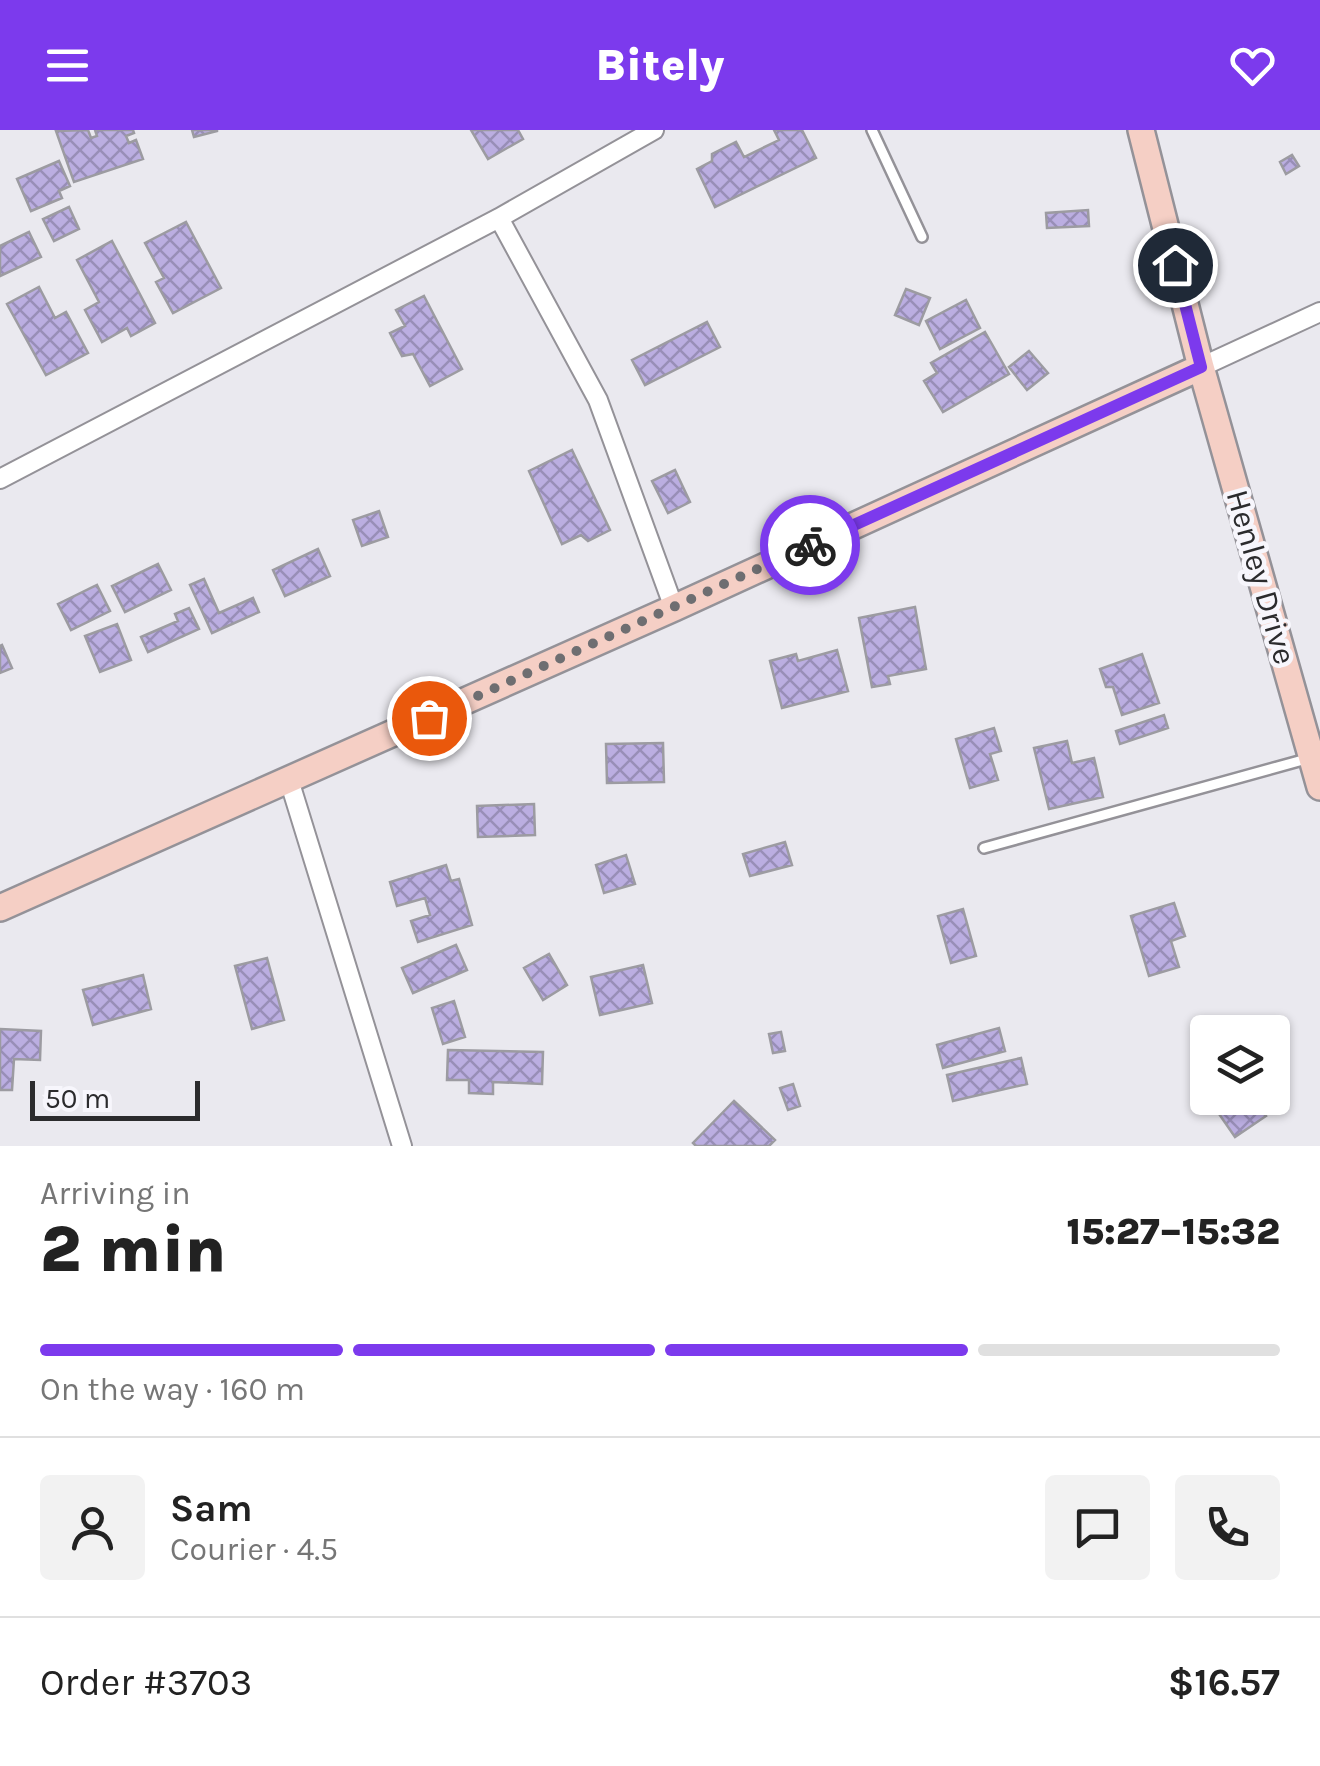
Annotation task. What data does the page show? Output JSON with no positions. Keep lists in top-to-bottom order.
{
  "streets": {
    "street": ["Henley Drive"]
  },
  "scale_bar": "50 m",
  "page": {
    "header": "Bitely",
    "scale": "50 m",
    "heading": ["2 min", "Arriving in", "15:27–15:32"],
    "panel": [
      "Sam",
      "Courier · 4.5",
      "Order #3703",
      "$16.57"
    ],
    "bar": "On the way · 160 m"
  }
}
